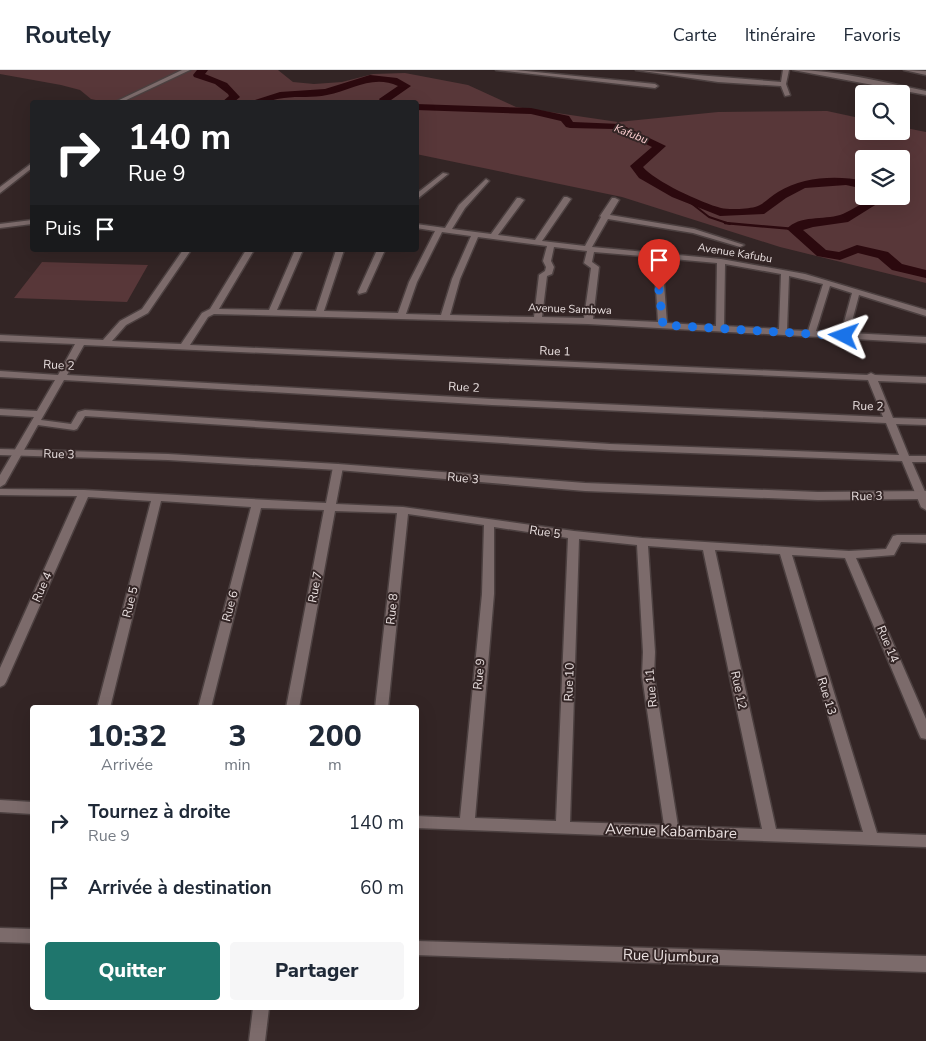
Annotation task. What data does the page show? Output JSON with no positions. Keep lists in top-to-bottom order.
{
  "streets": {
    "street": [
      "Avenue Kafubu",
      "Avenue Sambwa",
      "Rue 1",
      "Rue 2",
      "Rue 3",
      "Rue 5",
      "Rue 4",
      "Rue 7",
      "Rue 6",
      "Rue 8",
      "Rue 14",
      "Rue 9",
      "Rue 10",
      "Rue 11",
      "Rue 12",
      "Rue 13",
      "Avenue Kabambare",
      "Rue Ujumbura"
    ]
  },
  "crossings": [
    ["Rue 3", "Rue 7"],
    ["Rue 5", "Rue 4"],
    ["Rue 5", "Rue 7"],
    ["Rue 5", "Rue 6"],
    ["Rue 5", "Rue 8"],
    ["Rue 5", "Rue 14"],
    ["Rue 5", "Rue 9"],
    ["Rue 5", "Rue 10"],
    ["Rue 5", "Rue 11"],
    ["Rue 5", "Rue 12"],
    ["Rue 5", "Rue 13"],
    ["Rue 9", "Avenue Kabambare"],
    ["Rue 10", "Avenue Kabambare"],
    ["Rue 11", "Avenue Kabambare"],
    ["Rue 12", "Avenue Kabambare"],
    ["Rue 13", "Avenue Kabambare"]
  ],
  "water": ["Kafubu"],
  "page": {
    "header": "Routely",
    "nav": ["Carte", "Itinéraire", "Favoris"],
    "turn": ["140 m", "Rue 9"],
    "then": "Puis",
    "eta": [
      "10:32",
      "Arrivée",
      "3",
      "min",
      "200",
      "m"
    ],
    "list": [
      {
        "name": "Tournez à droite",
        "note": "Rue 9",
        "value": "140 m"
      },
      {
        "name": "Arrivée à destination",
        "value": "60 m"
      }
    ],
    "buttons": ["Quitter", "Partager"]
  }
}
